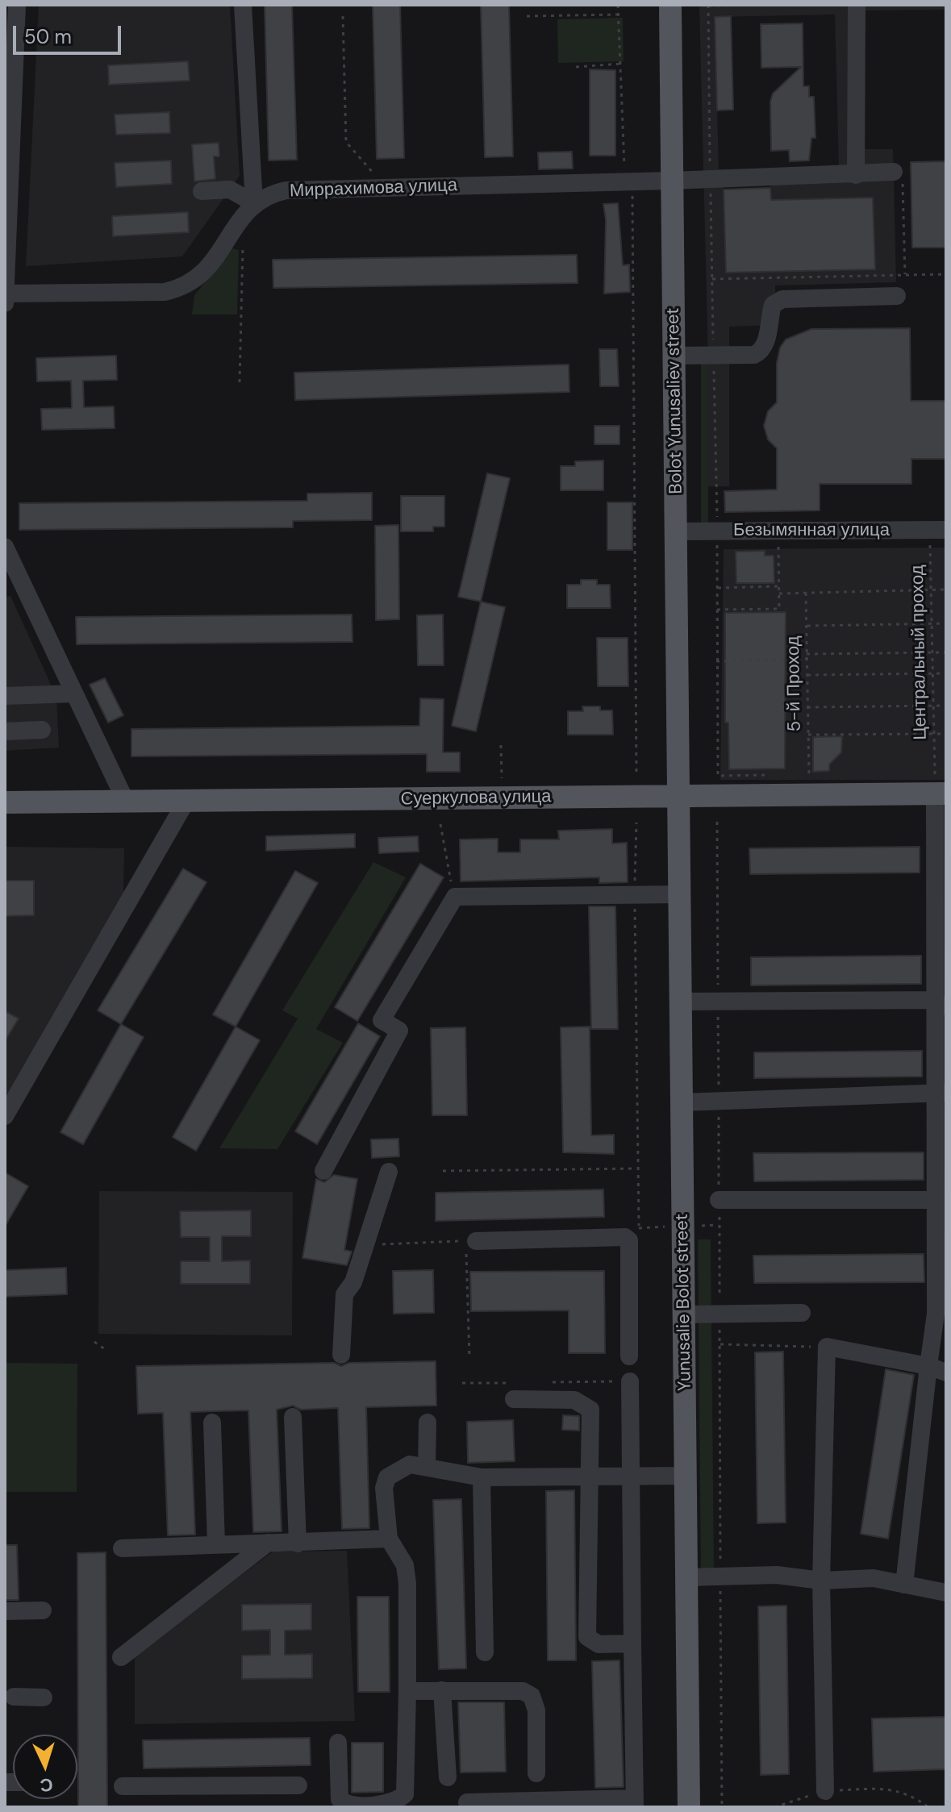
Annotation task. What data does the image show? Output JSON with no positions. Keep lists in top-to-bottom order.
{
  "streets": {
    "main road": ["Bolot Yunusaliev street", "Суеркулова улица", "Yunusalie Bolot street"],
    "street": ["Миррахимова улица", "Безымянная улица"],
    "path": ["Центральный проход", "5-й Проход"]
  },
  "crossings": [
    ["Миррахимова улица", "Bolot Yunusaliev street"],
    ["Bolot Yunusaliev street", "Безымянная улица"],
    ["Bolot Yunusaliev street", "Суеркулова улица"],
    ["Bolot Yunusaliev street", "Yunusalie Bolot street"],
    ["Безымянная улица", "Центральный проход"],
    ["Центральный проход", "Суеркулова улица"],
    ["Суеркулова улица", "Yunusalie Bolot street"]
  ],
  "scale_bar": "50 m",
  "north": "bottom"
}
